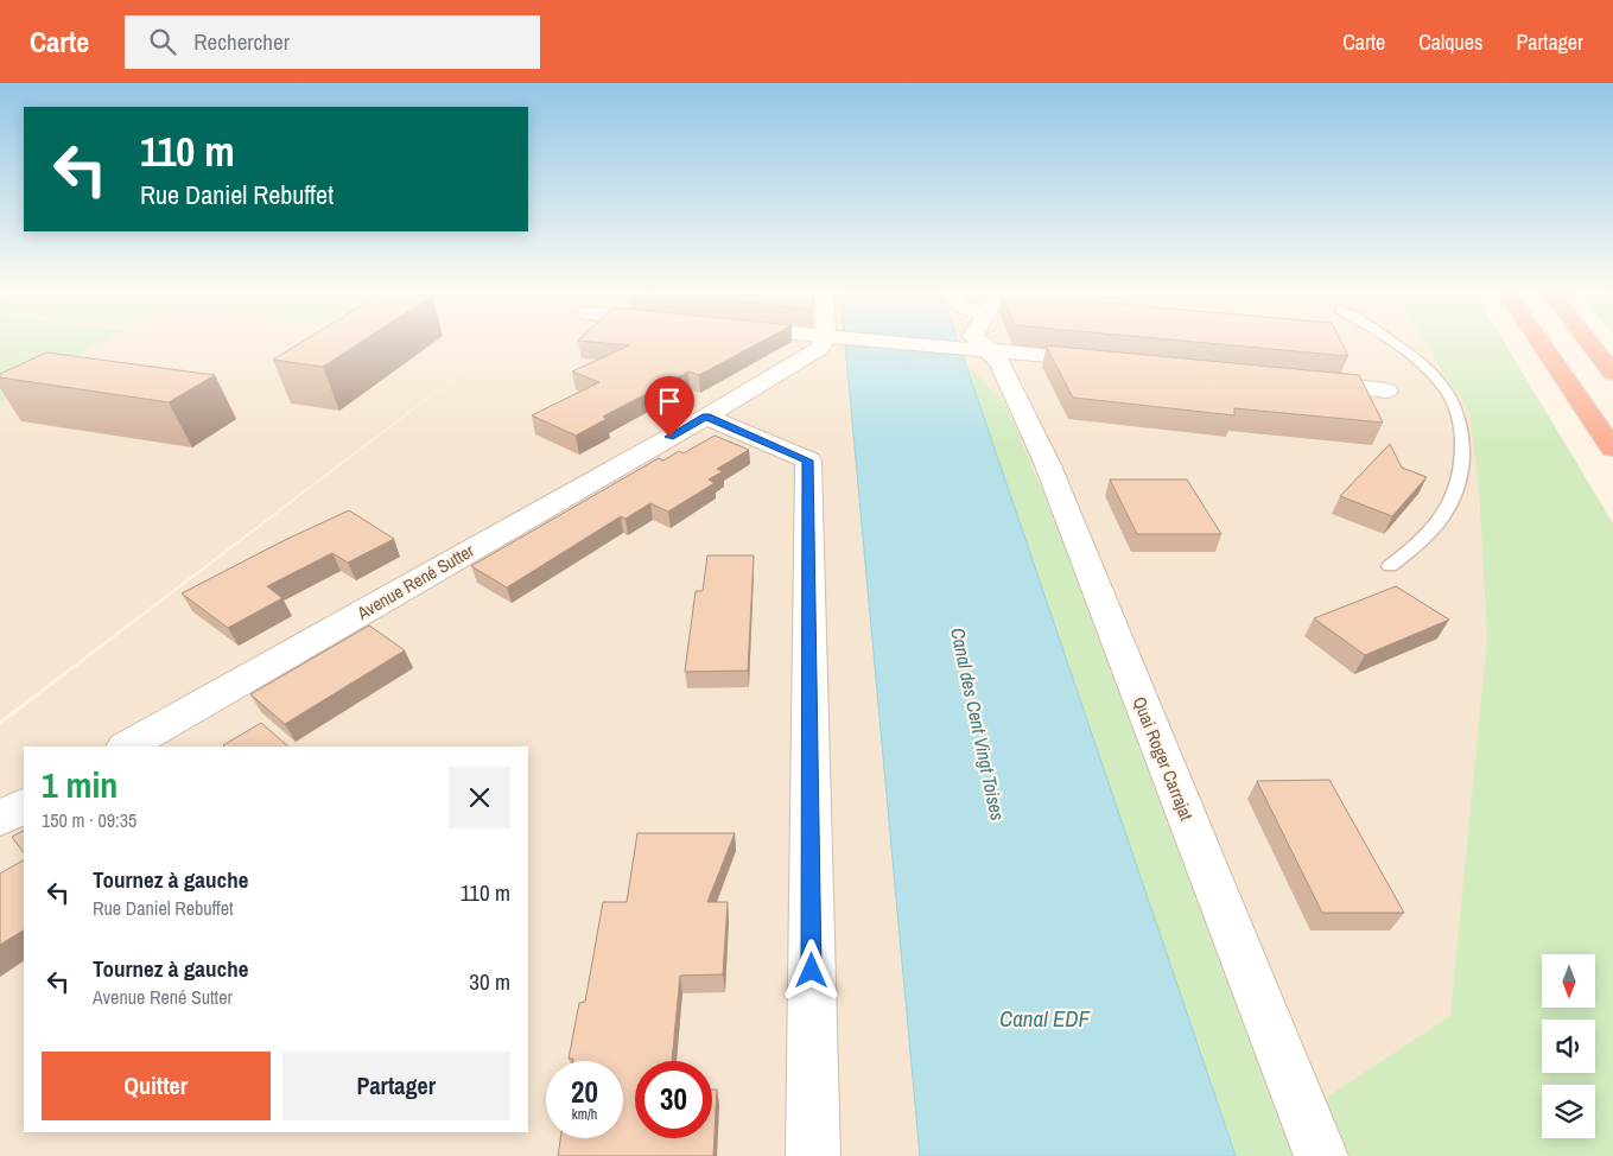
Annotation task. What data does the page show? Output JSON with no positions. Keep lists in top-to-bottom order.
{
  "streets": {
    "street": ["Avenue René Sutter", "Quai Roger Carrajat"]
  },
  "water": ["Canal des Cent Vingt Toises", "Canal EDF"],
  "north": "bottom",
  "page": {
    "header": "Carte",
    "search": "Rechercher",
    "nav": ["Carte", "Calques", "Partager"],
    "turn": ["110 m", "Rue Daniel Rebuffet"],
    "heading": ["1 min", "150 m · 09:35"],
    "list": [
      {
        "name": "Tournez à gauche",
        "note": "Rue Daniel Rebuffet",
        "value": "110 m"
      },
      {
        "name": "Tournez à gauche",
        "note": "Avenue René Sutter",
        "value": "30 m"
      }
    ],
    "buttons": ["Quitter", "Partager"],
    "speed": "20 km/h",
    "limit": "30"
  }
}
